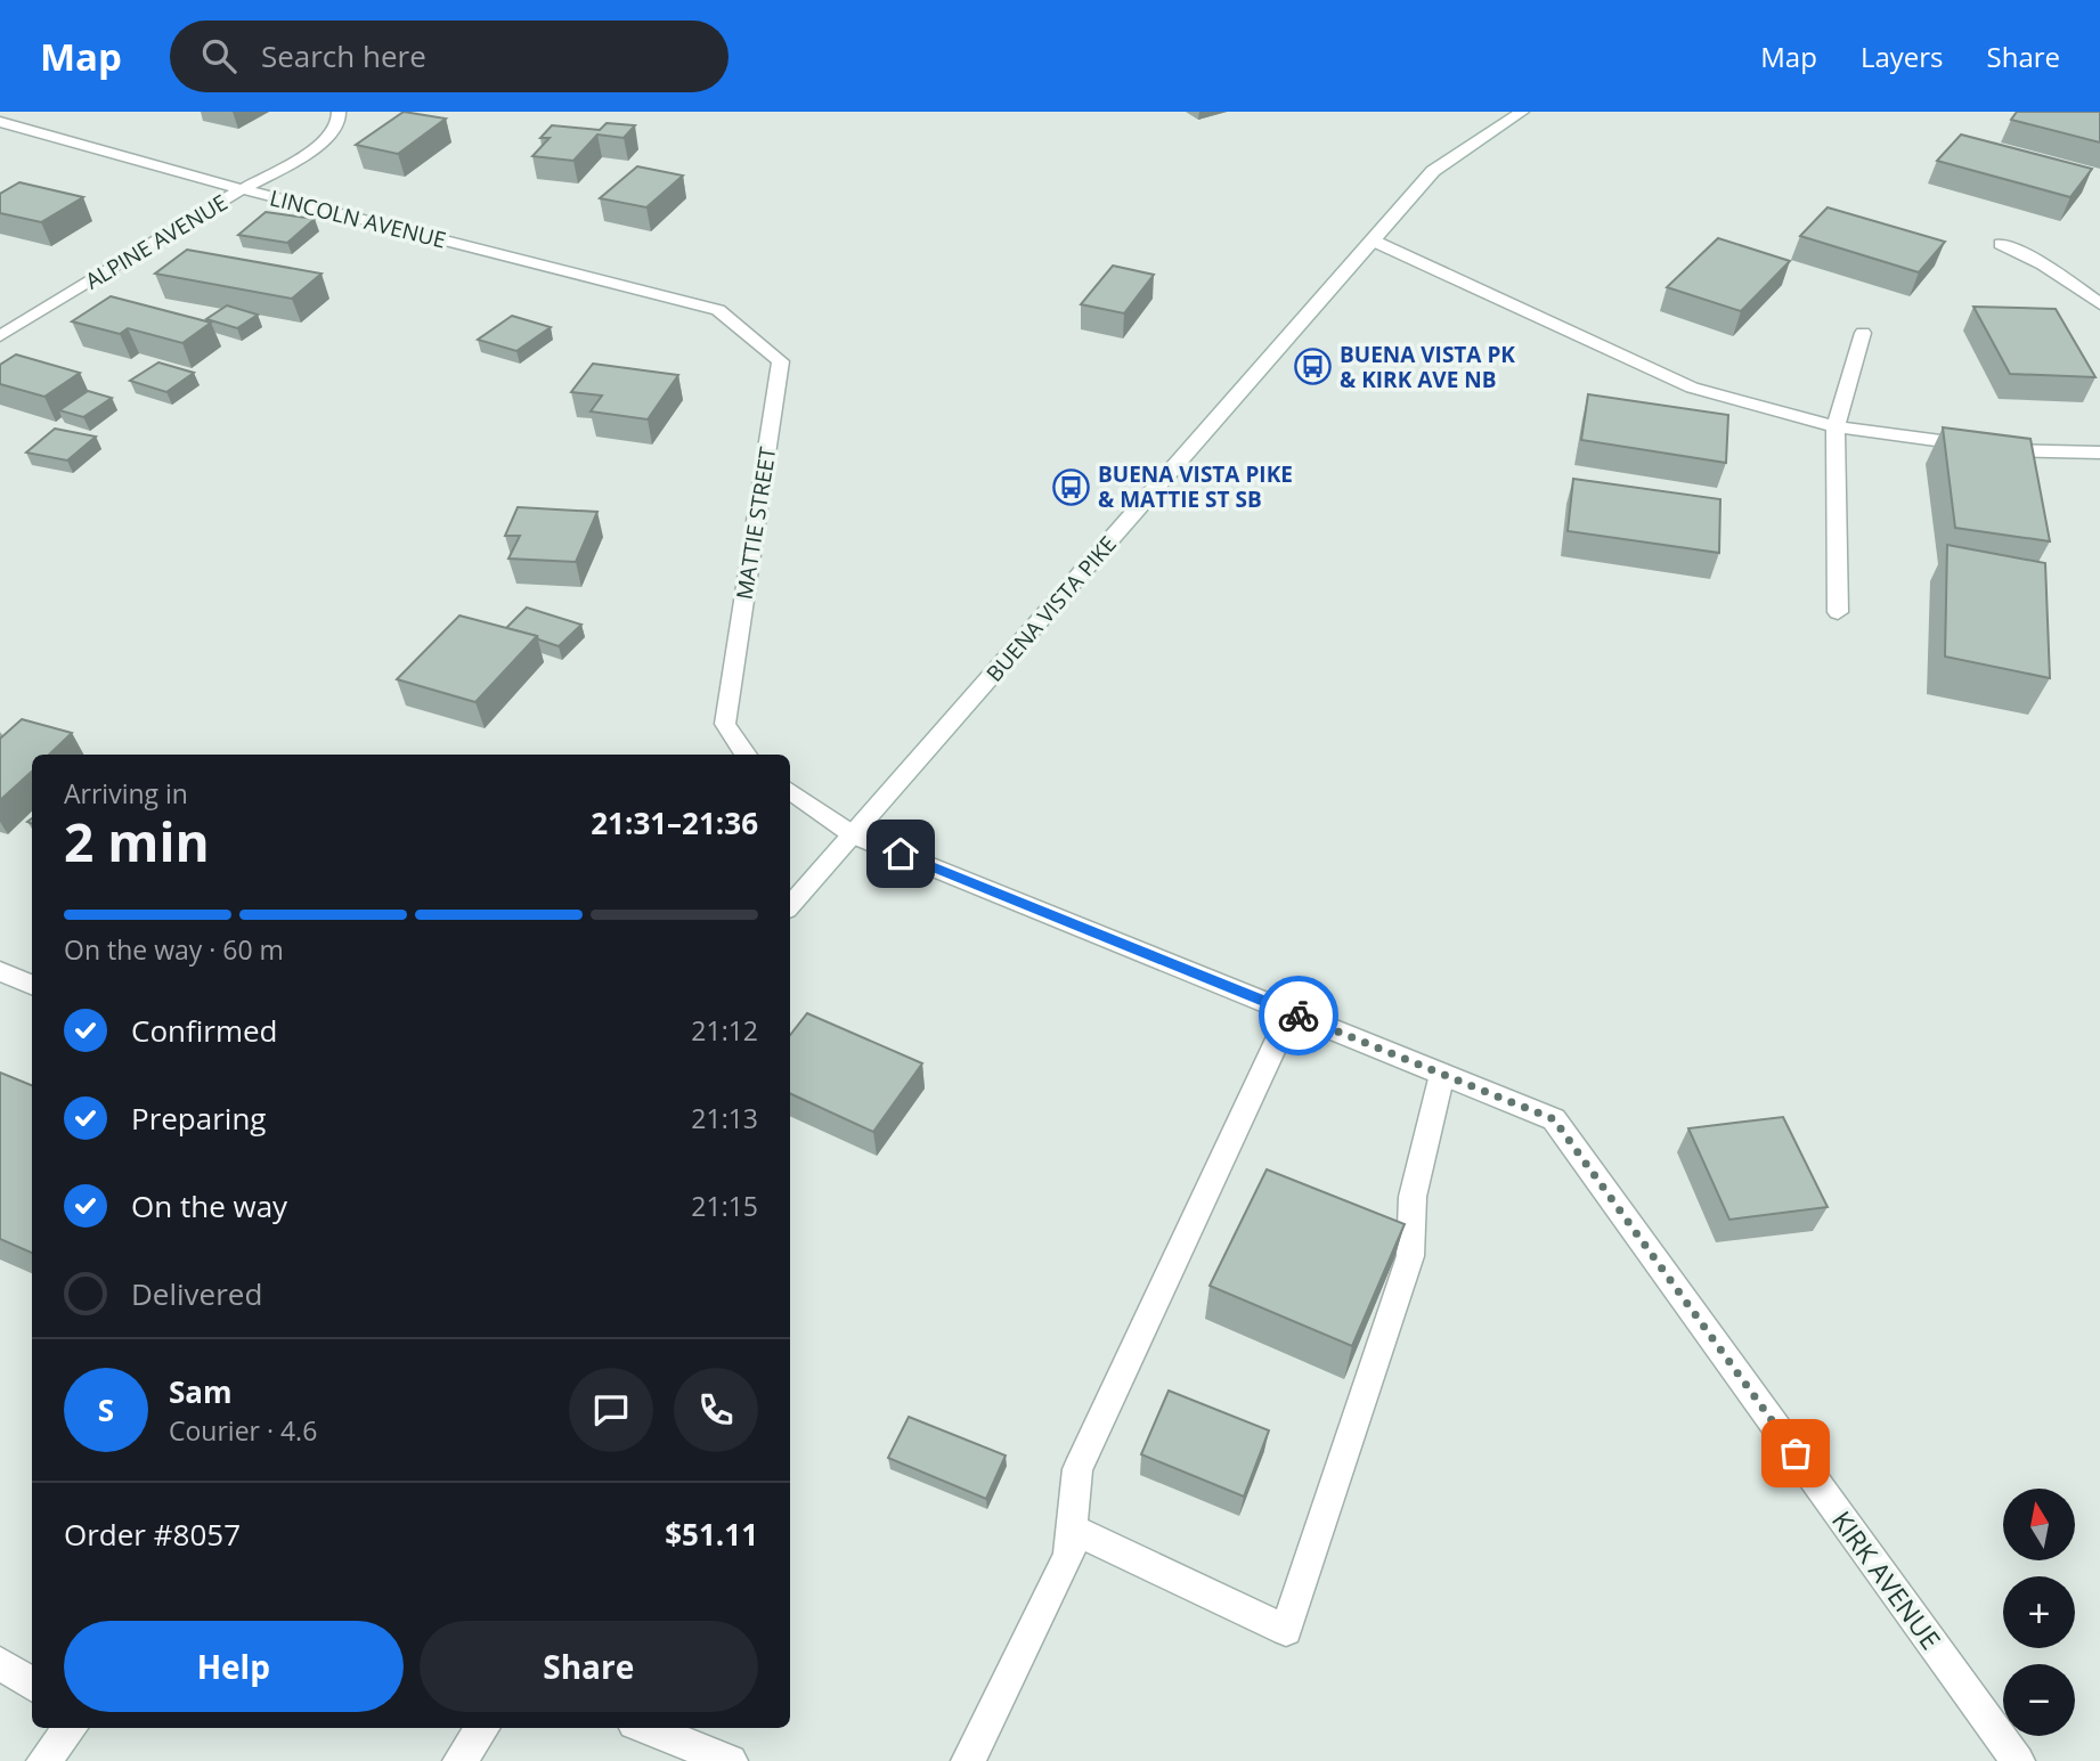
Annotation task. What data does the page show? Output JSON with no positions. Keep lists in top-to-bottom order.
{
  "streets": {
    "street": [
      "LINCOLN AVENUE",
      "ALPINE AVENUE",
      "MATTIE STREET",
      "BUENA VISTA PIKE",
      "KIRK AVENUE"
    ]
  },
  "crossings": [
    ["LINCOLN AVENUE", "ALPINE AVENUE"],
    ["LINCOLN AVENUE", "MATTIE STREET"],
    ["BUENA VISTA PIKE", "KIRK AVENUE"]
  ],
  "places": {
    "bus stop": ["BUENA VISTA PK & KIRK AVE NB", "BUENA VISTA PIKE & MATTIE ST SB"]
  },
  "north": "top",
  "page": {
    "header": "Map",
    "search": "Search here",
    "nav": ["Map", "Layers", "Share"],
    "heading": ["2 min", "Arriving in", "21:31–21:36"],
    "panel": [
      "Sam",
      "Courier · 4.6",
      "Order #8057",
      "$51.11"
    ],
    "bar": "On the way · 60 m",
    "list": [
      ["Confirmed", "21:12"],
      ["Preparing", "21:13"],
      ["On the way", "21:15"],
      "Delivered"
    ],
    "round": "S",
    "map_buttons": ["+", "−"],
    "buttons": ["Help", "Share"]
  }
}
